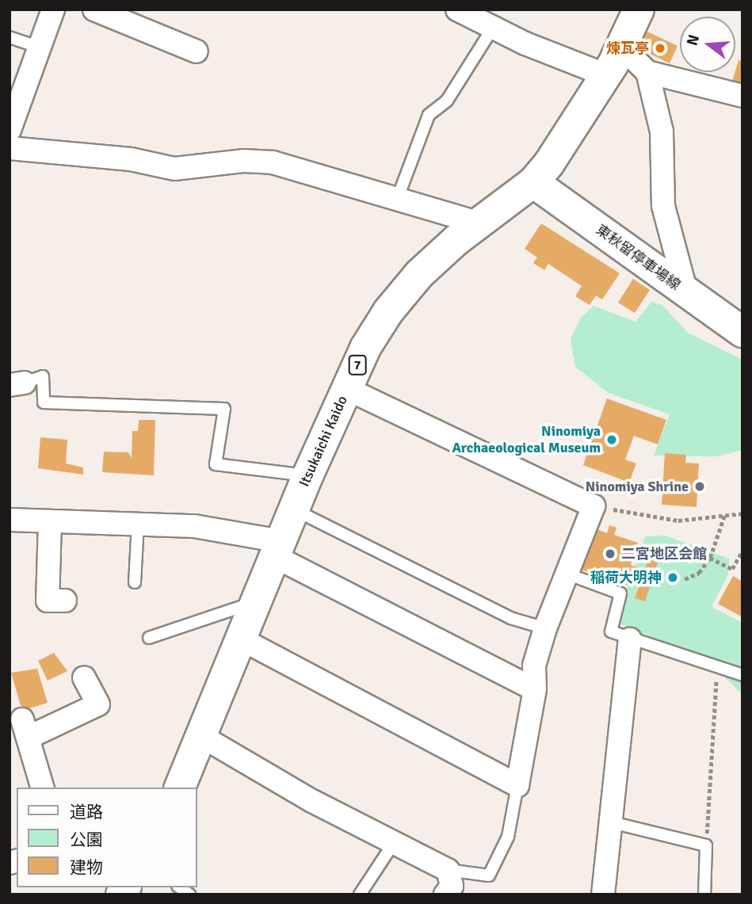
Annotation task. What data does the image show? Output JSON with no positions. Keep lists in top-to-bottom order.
{
  "streets": {
    "main road": ["東秋留停車場線", "7", "Itsukaichi Kaido"]
  },
  "crossings": [
    ["東秋留停車場線", "Itsukaichi Kaido"]
  ],
  "places": [
    "煉瓦亭",
    "Ninomiya Archaeological Museum",
    "Ninomiya Shrine",
    "二宮地区会館",
    "稲荷大明神"
  ],
  "legend": ["道路", "公園", "建物"],
  "north": "left"
}
